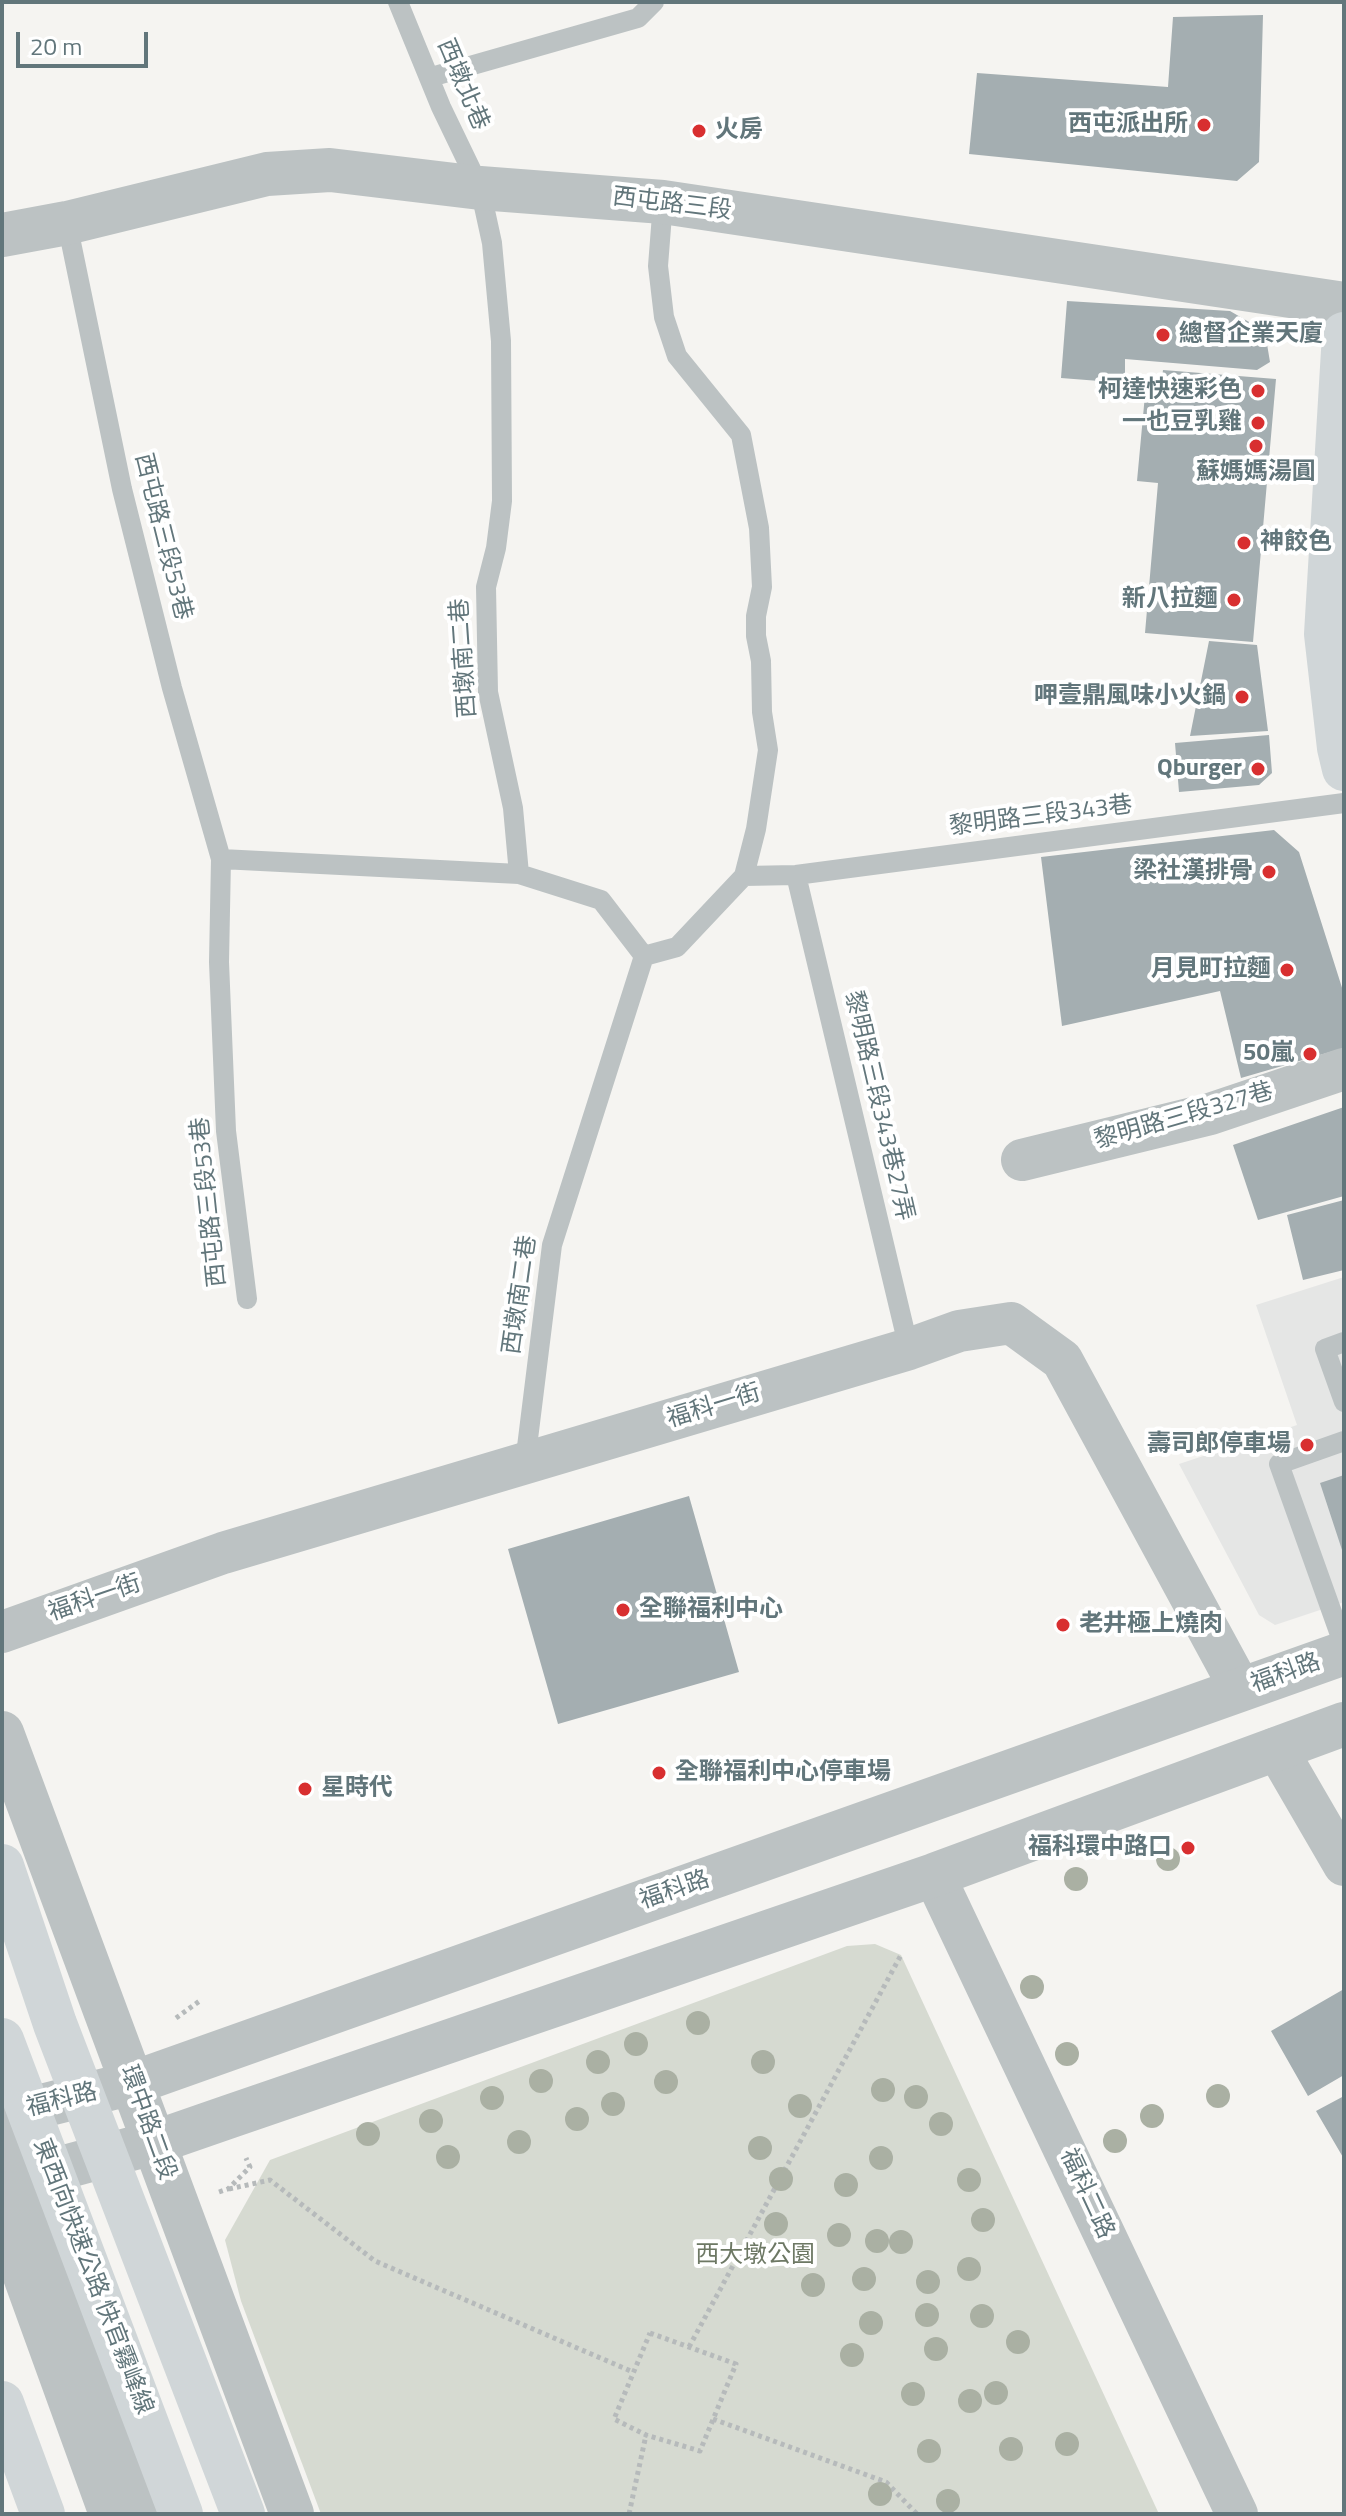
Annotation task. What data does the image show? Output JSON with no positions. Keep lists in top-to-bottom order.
{
  "streets": {
    "main road": ["東西向快速公路 快官霧峰線"],
    "street": [
      "西屯路三段",
      "黎明路三段327巷",
      "福科一街",
      "福科路",
      "環中路二段",
      "福科二路"
    ],
    "lane": [
      "西墩北巷",
      "西屯路三段53巷",
      "西墩南二巷",
      "黎明路三段343巷",
      "黎明路三段343巷27弄"
    ]
  },
  "crossings": [
    ["西墩北巷", "西屯路三段"],
    ["西墩北巷", "西墩南二巷"],
    ["西屯路三段", "西屯路三段53巷"],
    ["西屯路三段", "西墩南二巷"],
    ["西墩南二巷", "福科一街"],
    ["黎明路三段343巷", "黎明路三段343巷27弄"],
    ["黎明路三段343巷27弄", "福科一街"],
    ["福科一街", "福科路"],
    ["福科路", "環中路二段"]
  ],
  "parks": ["西大墩公園"],
  "places": [
    "西屯派出所",
    "火房",
    "總督企業天廈",
    "柯達快速彩色",
    "一也豆乳雞",
    "蘇媽媽湯圓",
    "神餃色",
    "新八拉麵",
    "呷壹鼎風味小火鍋",
    "Qburger",
    "梁社漢排骨",
    "月見町拉麵",
    "50嵐",
    "壽司郎停車場",
    "全聯福利中心",
    "老井極上燒肉",
    "全聯福利中心停車場",
    "星時代",
    "福科環中路口"
  ],
  "scale_bar": "20 m"
}
